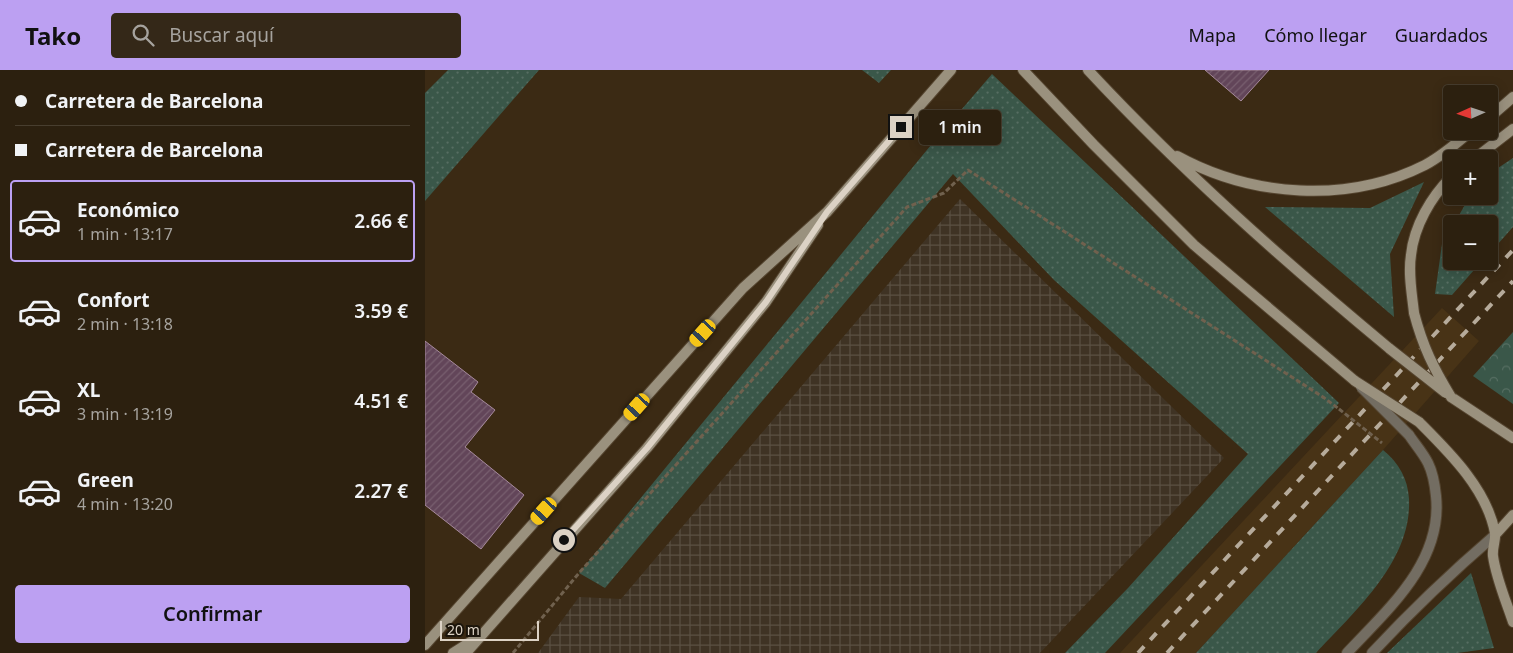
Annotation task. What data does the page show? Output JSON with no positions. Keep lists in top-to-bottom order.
{
  "scale_bar": "20 m",
  "north": "left",
  "page": {
    "header": "Tako",
    "search": "Buscar aquí",
    "nav": ["Mapa", "Cómo llegar", "Guardados"],
    "banner": ["Carretera de Barcelona", "Carretera de Barcelona"],
    "map_buttons": ["+", "−"],
    "bubble": "1 min",
    "list": [
      {
        "name": "Económico",
        "note": "1 min · 13:17",
        "value": "2.66 €"
      },
      {
        "name": "Confort",
        "note": "2 min · 13:18",
        "value": "3.59 €"
      },
      {
        "name": "XL",
        "note": "3 min · 13:19",
        "value": "4.51 €"
      },
      {
        "name": "Green",
        "note": "4 min · 13:20",
        "value": "2.27 €"
      }
    ],
    "buttons": "Confirmar",
    "scale": "20 m"
  }
}
